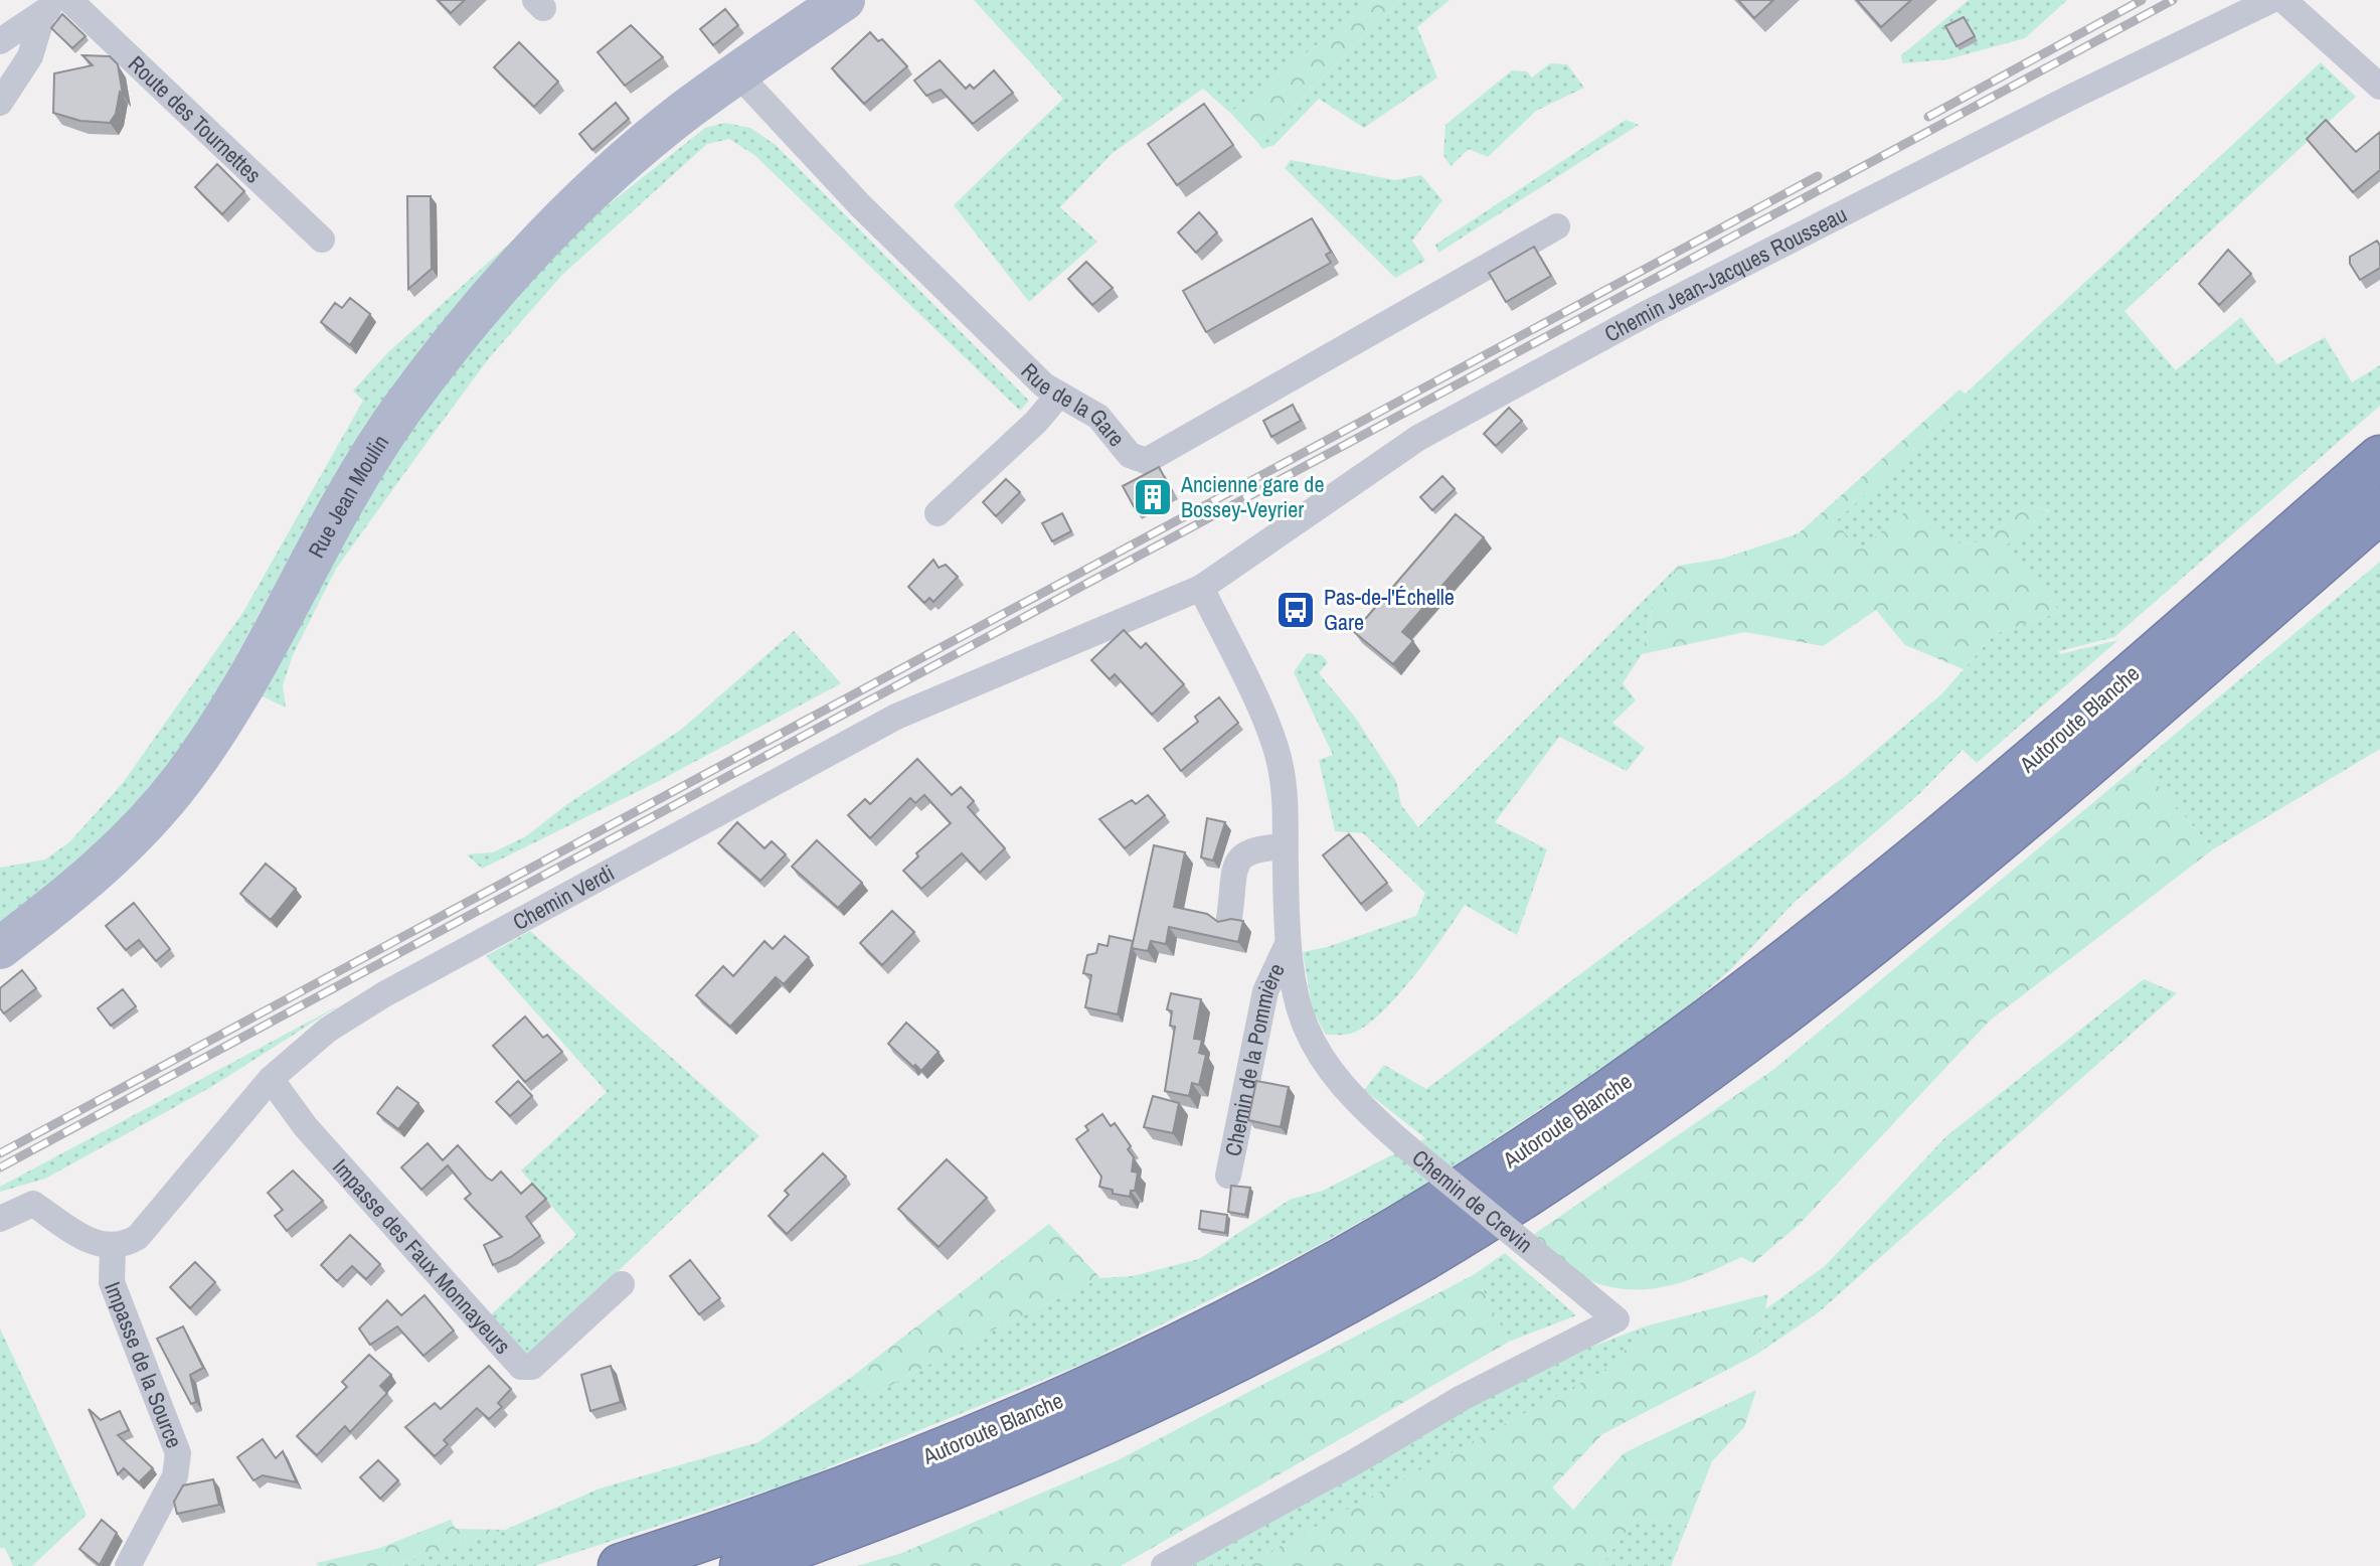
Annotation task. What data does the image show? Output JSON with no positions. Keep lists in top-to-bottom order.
{
  "streets": {
    "highway": ["Autoroute Blanche"],
    "main road": ["Rue Jean Moulin"],
    "street": [
      "Route des Tournettes",
      "Chemin Jean-Jacques Rousseau",
      "Rue de la Gare",
      "Chemin Verdi",
      "Chemin de la Pommière",
      "Chemin de Crevin",
      "Impasse des Faux Monnayeurs",
      "Impasse de la Source"
    ]
  },
  "crossings": [
    ["Chemin Jean-Jacques Rousseau", "Chemin Verdi"],
    ["Chemin Jean-Jacques Rousseau", "Chemin de Crevin"],
    ["Rue de la Gare", "Rue Jean Moulin"],
    ["Chemin Verdi", "Chemin de Crevin"],
    ["Chemin Verdi", "Impasse des Faux Monnayeurs"],
    ["Chemin Verdi", "Impasse de la Source"],
    ["Chemin de la Pommière", "Chemin de Crevin"]
  ],
  "places": {
    "building": ["Ancienne gare de Bossey-Veyrier"],
    "bus stop": ["Pas-de-l'Échelle Gare"]
  }
}
